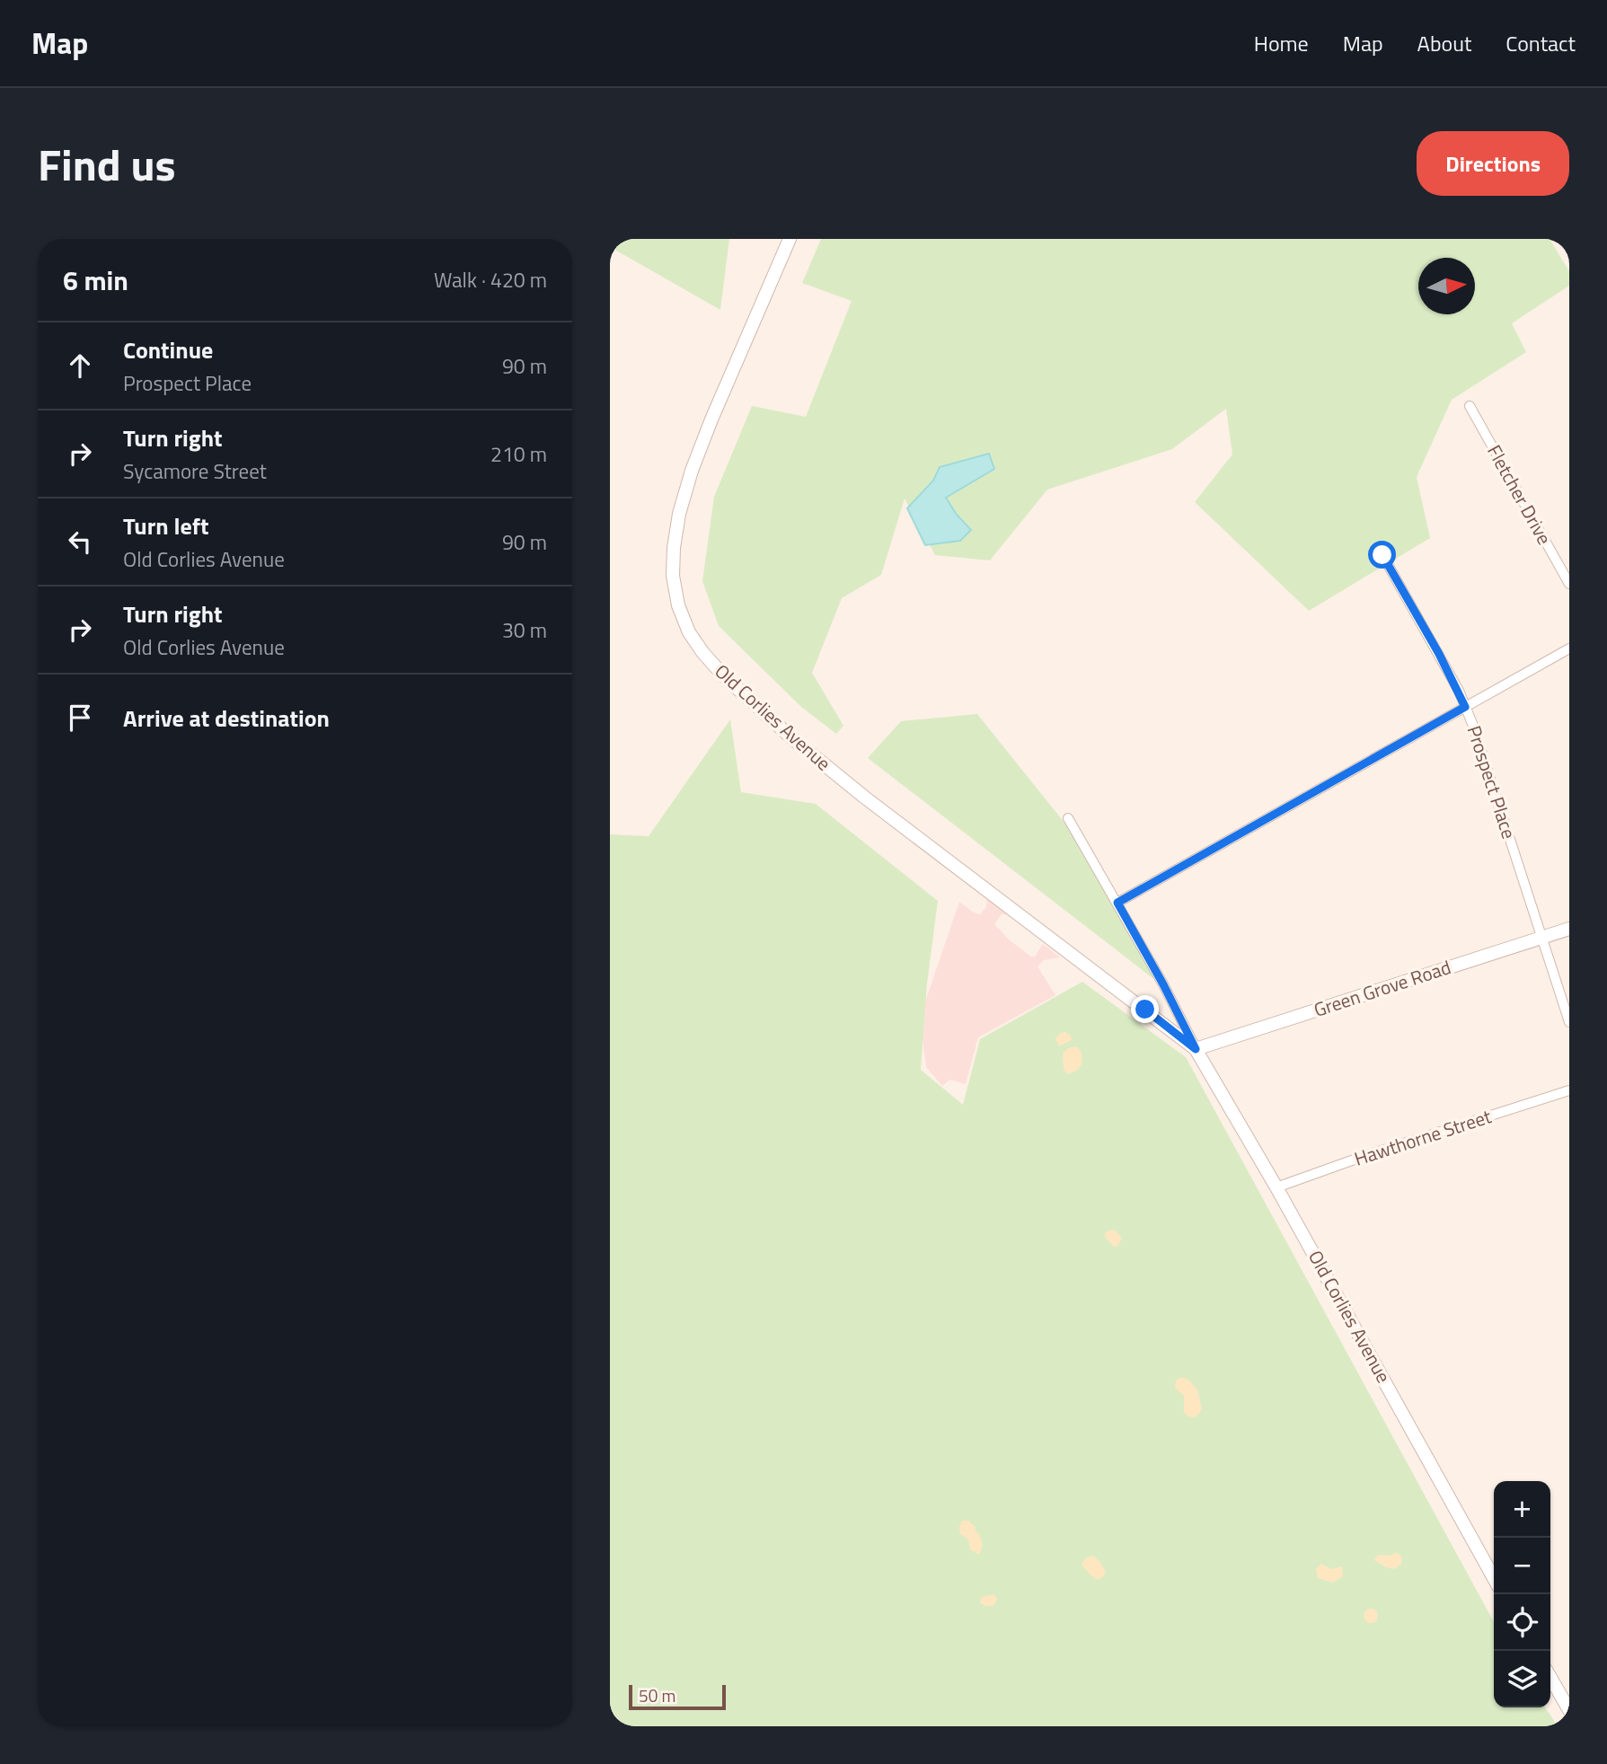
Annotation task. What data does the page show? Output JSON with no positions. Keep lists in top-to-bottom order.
{
  "streets": {
    "street": [
      "Fletcher Drive",
      "Old Corlies Avenue",
      "Prospect Place",
      "Green Grove Road",
      "Hawthorne Street"
    ]
  },
  "crossings": [
    ["Old Corlies Avenue", "Green Grove Road"],
    ["Old Corlies Avenue", "Hawthorne Street"],
    ["Prospect Place", "Green Grove Road"]
  ],
  "scale_bar": "50 m",
  "north": "right",
  "page": {
    "header": "Map",
    "nav": [
      "Home",
      "Map",
      "About",
      "Contact"
    ],
    "title": "Find us",
    "buttons": "Directions",
    "heading": ["6 min", "Walk · 420 m"],
    "list": [
      ["Continue", "Prospect Place", "90 m"],
      ["Turn right", "Sycamore Street", "210 m"],
      ["Turn left", "Old Corlies Avenue", "90 m"],
      ["Turn right", "Old Corlies Avenue", "30 m"],
      "Arrive at destination"
    ],
    "map_buttons": ["+", "−"],
    "scale": "50 m"
  }
}
